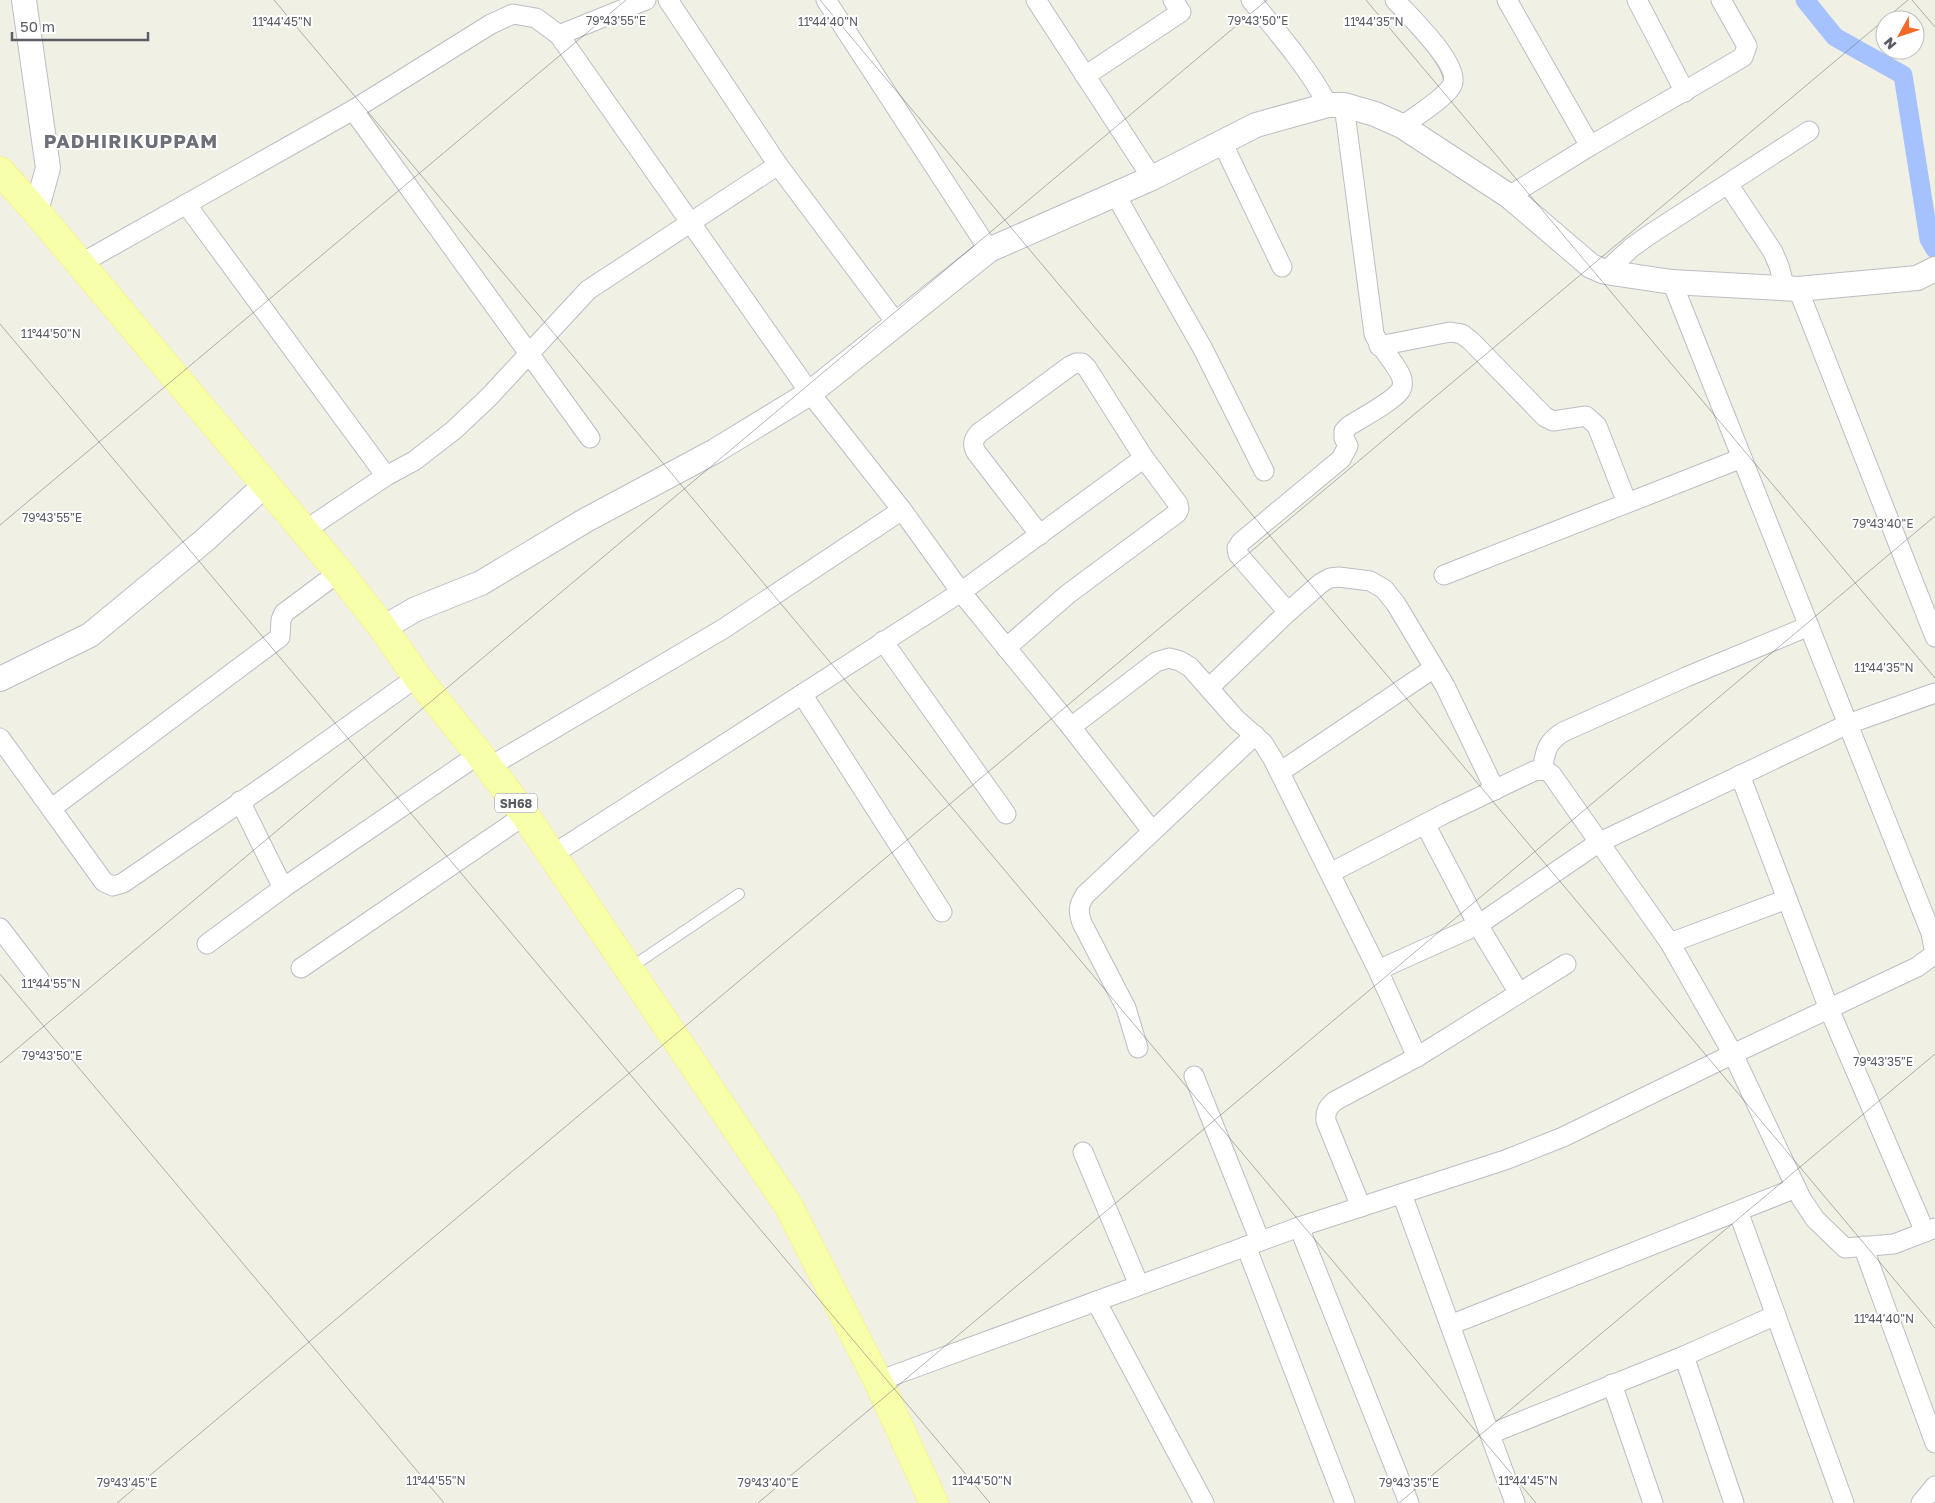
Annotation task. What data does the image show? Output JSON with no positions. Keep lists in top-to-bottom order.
{
  "streets": {
    "main road": ["SH68"]
  },
  "districts": ["PADHIRIKUPPAM"],
  "scale_bar": "50 m",
  "north": "bottom left",
  "coordinates": [
    "79°43'55\"E",
    "79°43'50\"E",
    "11°44'45\"N",
    "11°44'40\"N",
    "11°44'35\"N",
    "11°44'50\"N",
    "79°43'40\"E",
    "11°44'55\"N",
    "79°43'35\"E",
    "79°43'45\"E"
  ]
}
